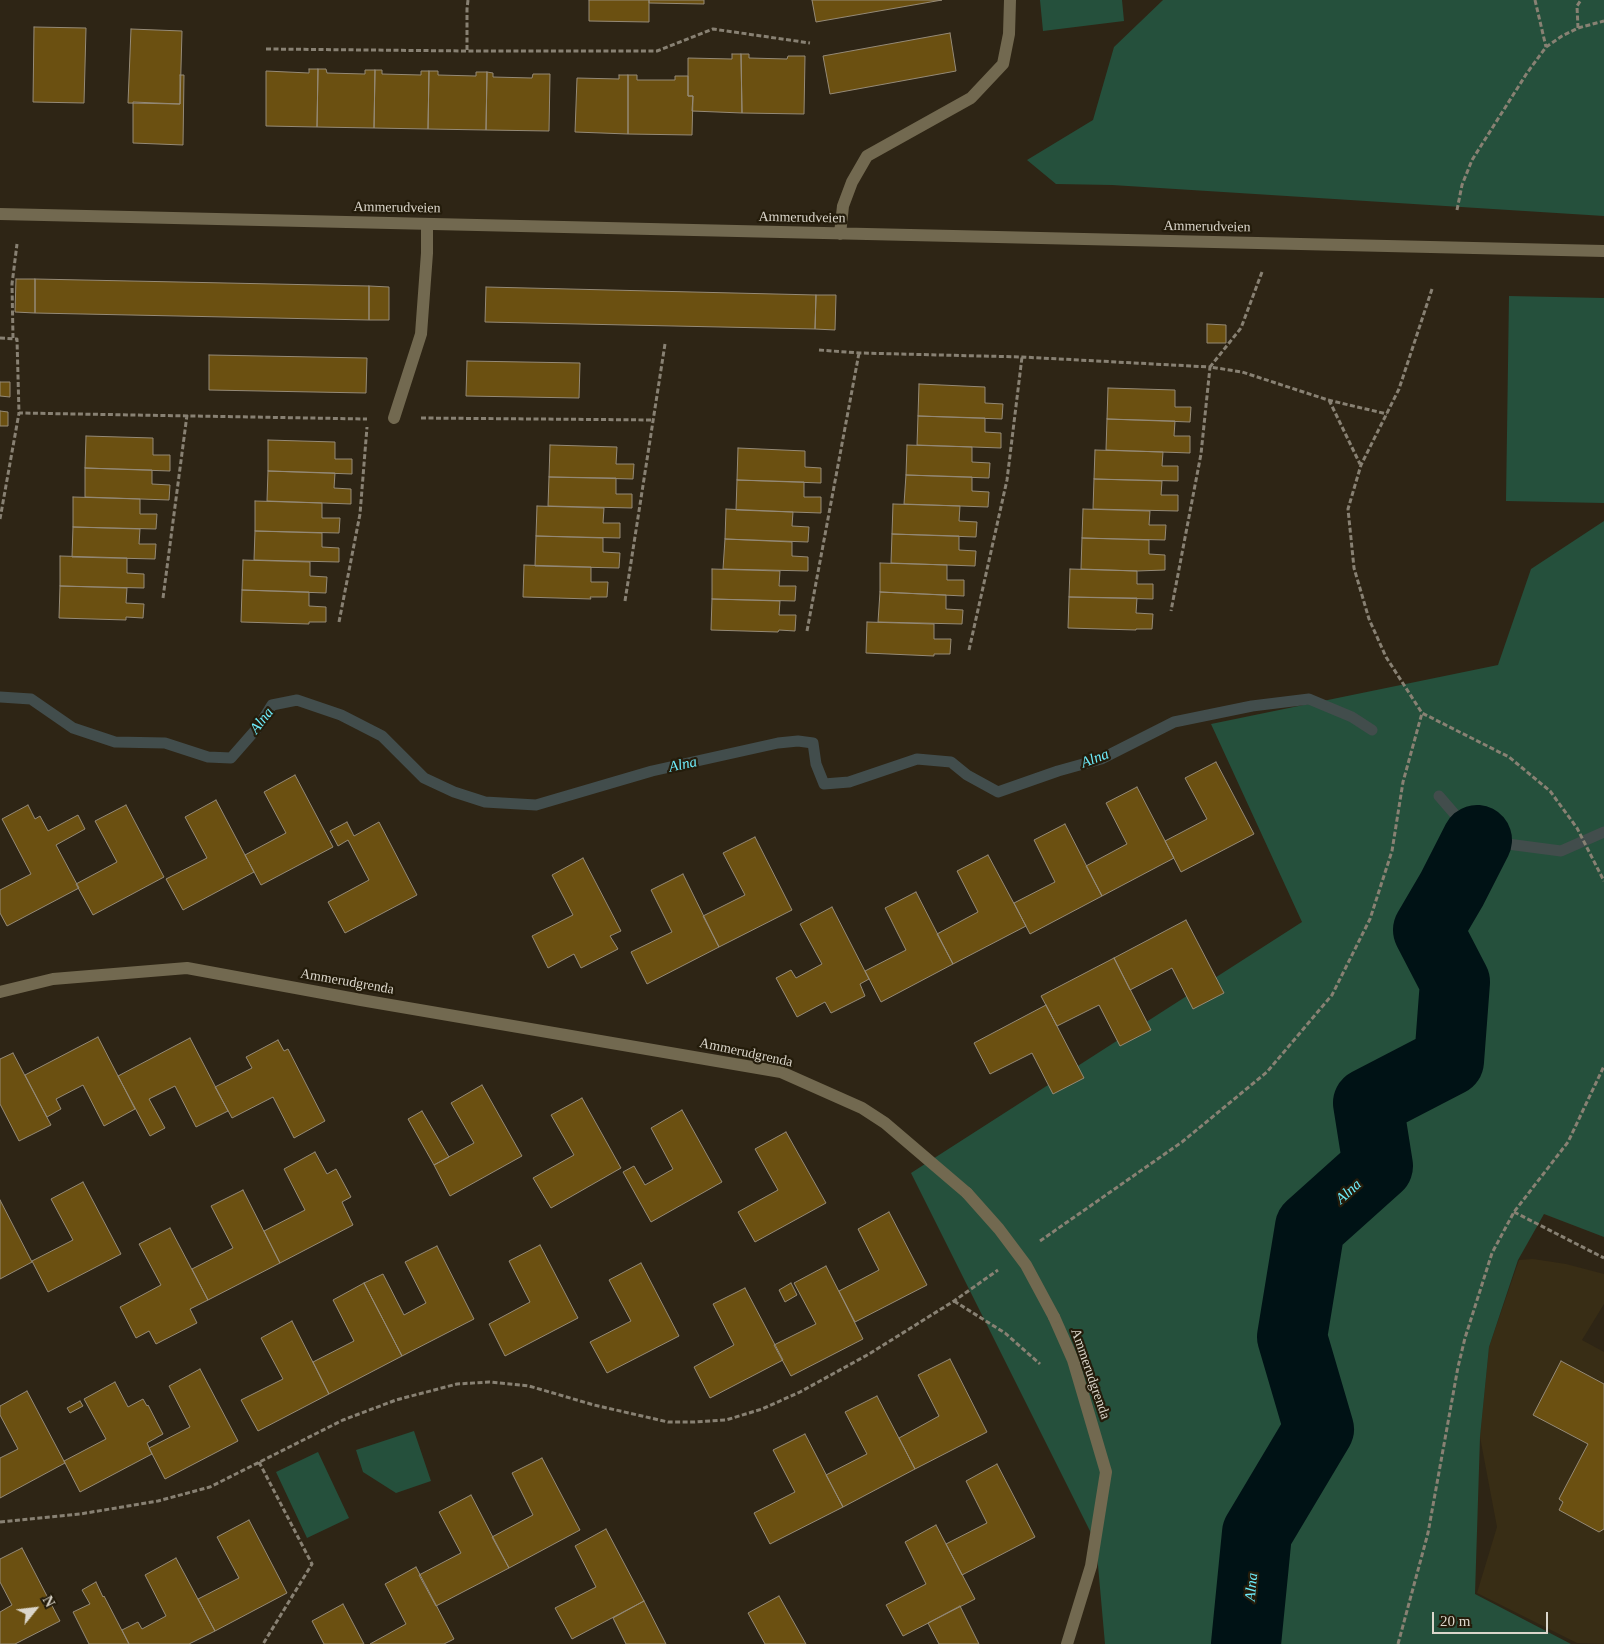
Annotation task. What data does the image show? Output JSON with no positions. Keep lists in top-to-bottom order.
{
  "streets": {
    "street": ["Ammerudveien", "Ammerudgrenda"]
  },
  "water": ["Alna"],
  "scale_bar": "20 m",
  "north": "top right"
}
